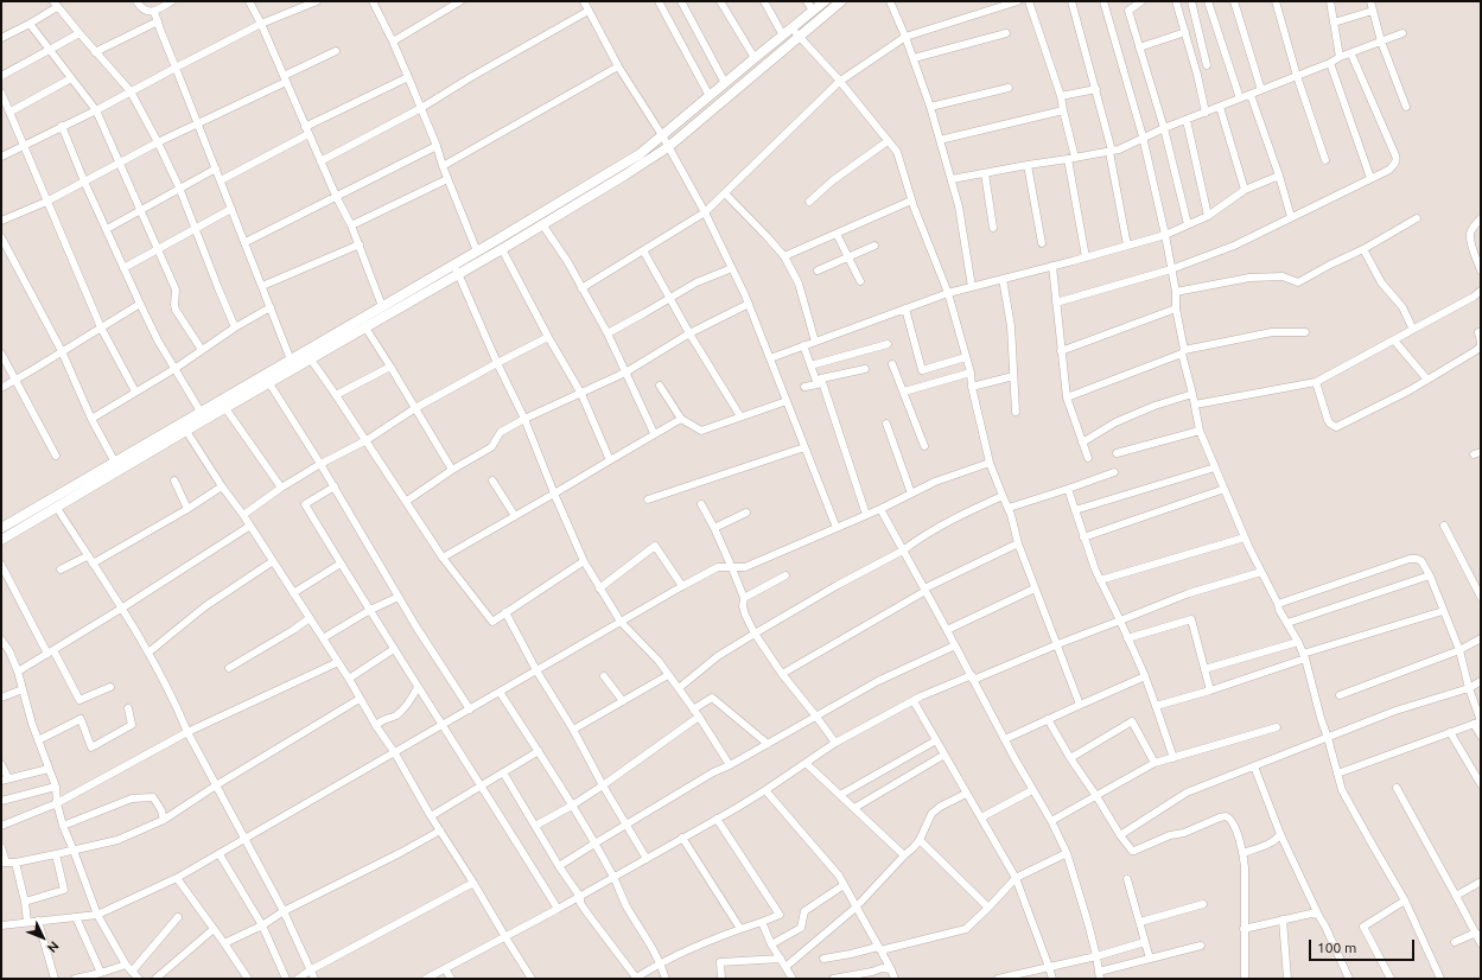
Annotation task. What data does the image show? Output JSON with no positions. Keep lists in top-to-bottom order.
{
  "scale_bar": "100 m",
  "north": "bottom right"
}
